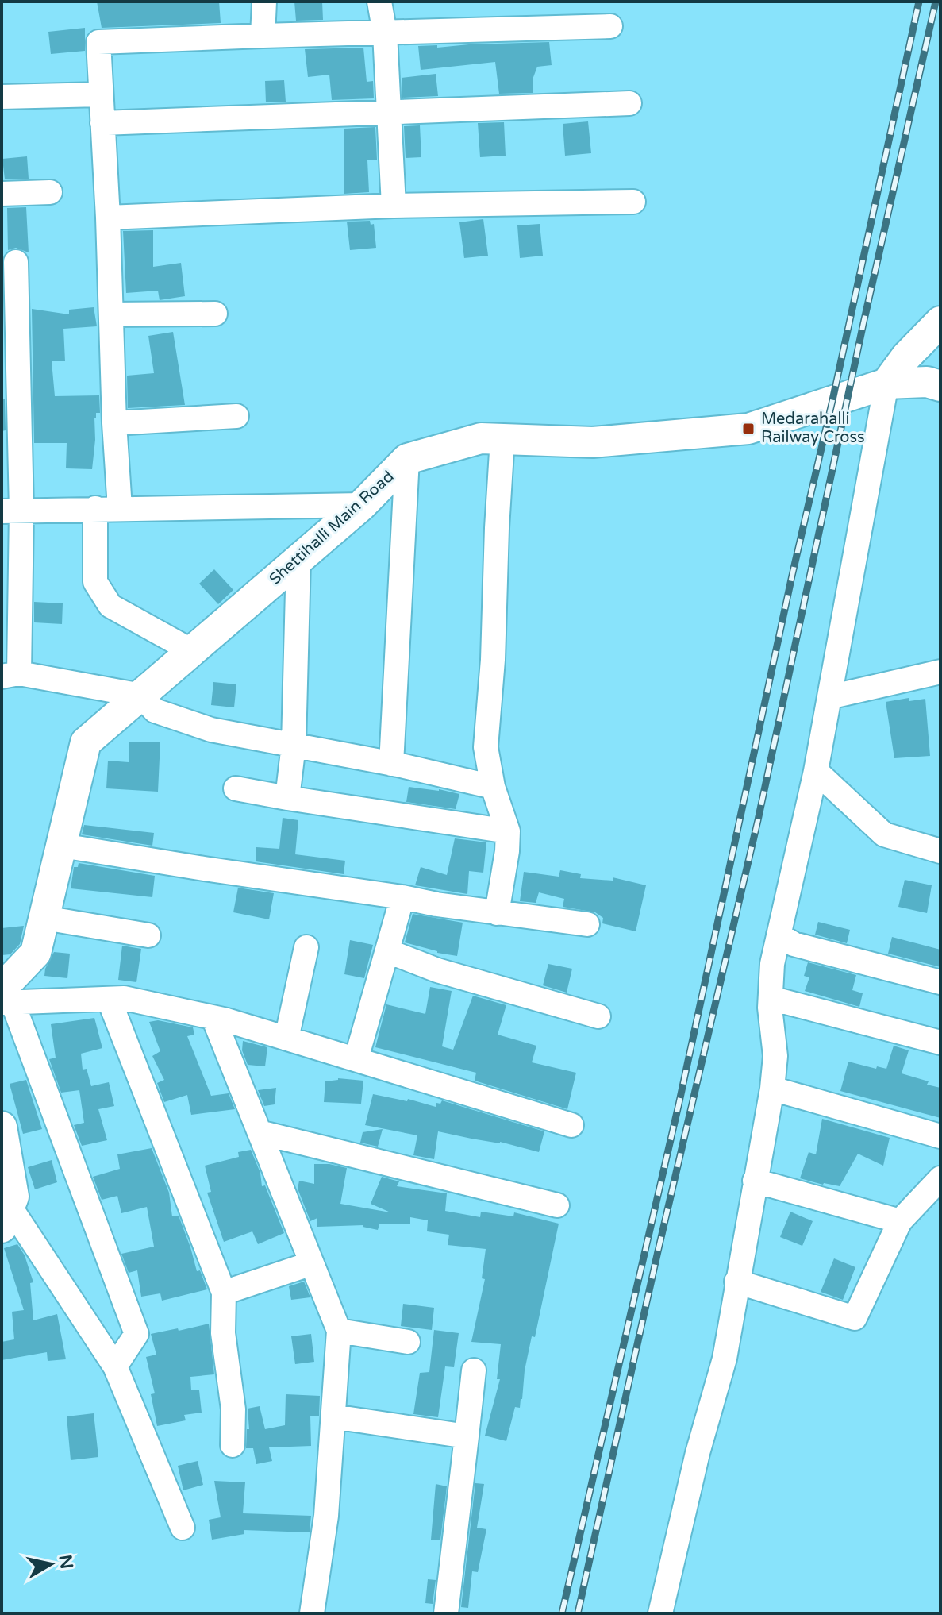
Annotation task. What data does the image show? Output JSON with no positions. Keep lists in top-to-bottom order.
{
  "streets": {
    "street": ["Shettihalli Main Road"]
  },
  "places": {
    "transit": ["Medarahalli Railway Cross"]
  },
  "north": "right"
}
